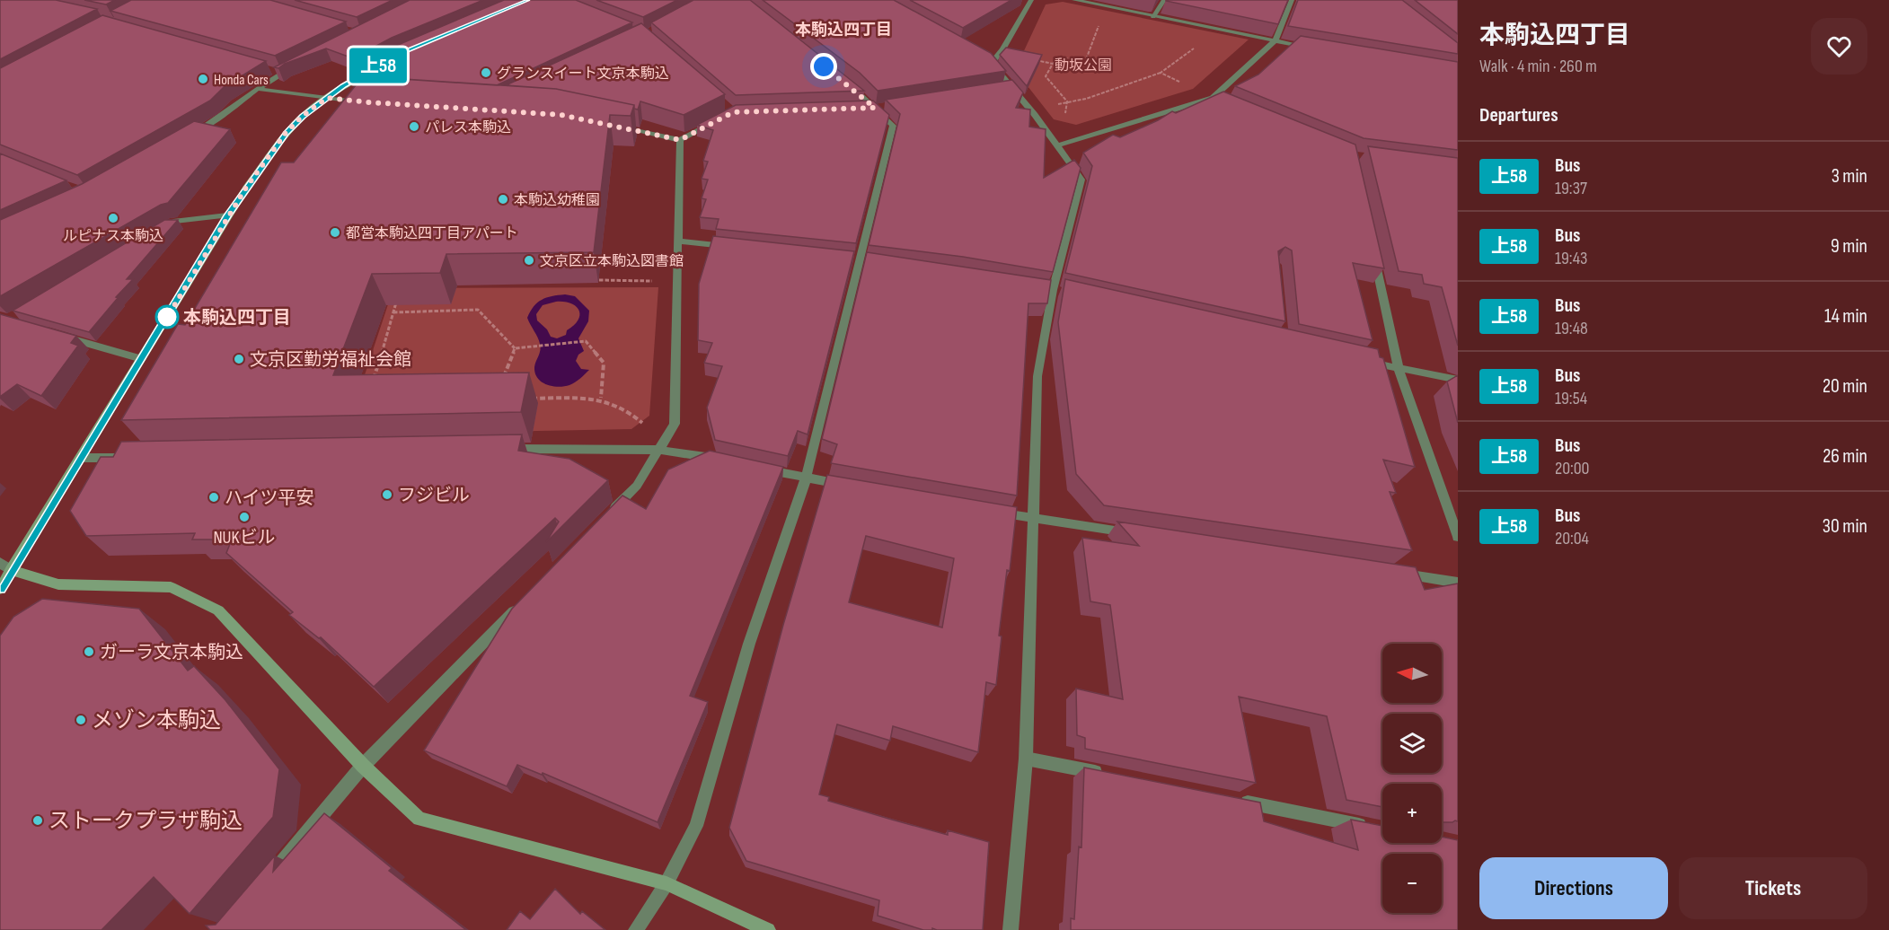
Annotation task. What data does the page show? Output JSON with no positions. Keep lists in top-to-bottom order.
{
  "districts": ["本駒込四丁目"],
  "parks": ["動坂公園"],
  "places": [
    "グランスイート文京本駒込",
    "Honda Cars",
    "パレス本駒込",
    "本駒込幼稚園",
    "ルピナス本駒込",
    "都営本駒込四丁目アパート",
    "文京区立本駒込図書館",
    "本駒込四丁目",
    "文京区勤労福祉会館",
    "フジビル",
    "ハイツ平安",
    "NUKビル",
    "ガーラ文京本駒込",
    "メゾン本駒込",
    "ストークプラザ駒込"
  ],
  "lines": ["bus line 上58"],
  "north": "left",
  "page": {
    "on_map": "上58",
    "heading": [
      ["本駒込四丁目", "Walk · 4 min · 260 m"],
      "Departures"
    ],
    "list": [
      {
        "mark": "上58",
        "name": "Bus",
        "note": "19:37",
        "value": "3 min"
      },
      {
        "mark": "上58",
        "name": "Bus",
        "note": "19:43",
        "value": "9 min"
      },
      {
        "mark": "上58",
        "name": "Bus",
        "note": "19:48",
        "value": "14 min"
      },
      {
        "mark": "上58",
        "name": "Bus",
        "note": "19:54",
        "value": "20 min"
      },
      {
        "mark": "上58",
        "name": "Bus",
        "note": "20:00",
        "value": "26 min"
      },
      {
        "mark": "上58",
        "name": "Bus",
        "note": "20:04",
        "value": "30 min"
      }
    ],
    "map_buttons": ["+", "−"],
    "buttons": ["Directions", "Tickets"]
  }
}
